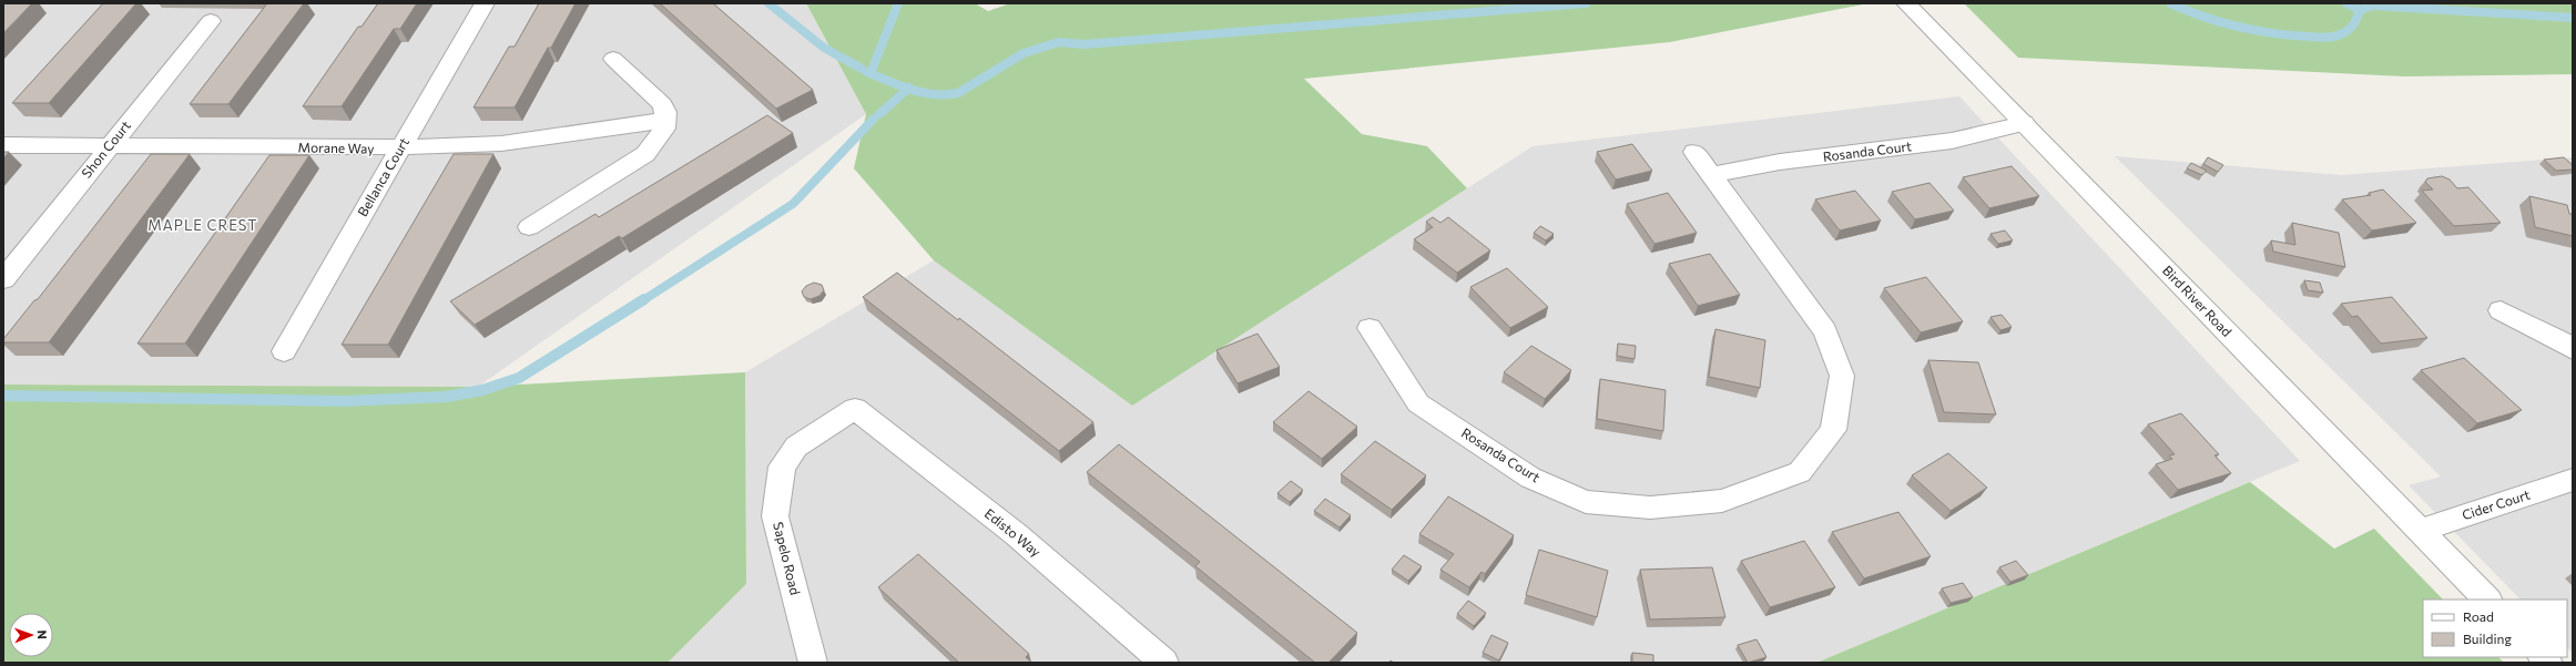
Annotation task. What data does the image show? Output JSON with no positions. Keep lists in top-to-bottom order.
{
  "streets": {
    "street": [
      "Morane Way",
      "Shon Court",
      "Rosanda Court",
      "Bellanca Court",
      "Bird River Road",
      "Cider Court",
      "Edisto Way",
      "Sapelo Road"
    ]
  },
  "crossings": [
    ["Morane Way", "Shon Court"],
    ["Morane Way", "Bellanca Court"],
    ["Rosanda Court", "Bird River Road"],
    ["Bird River Road", "Cider Court"],
    ["Edisto Way", "Sapelo Road"]
  ],
  "districts": ["MAPLE CREST"],
  "legend": ["Road", "Building"],
  "north": "right"
}
